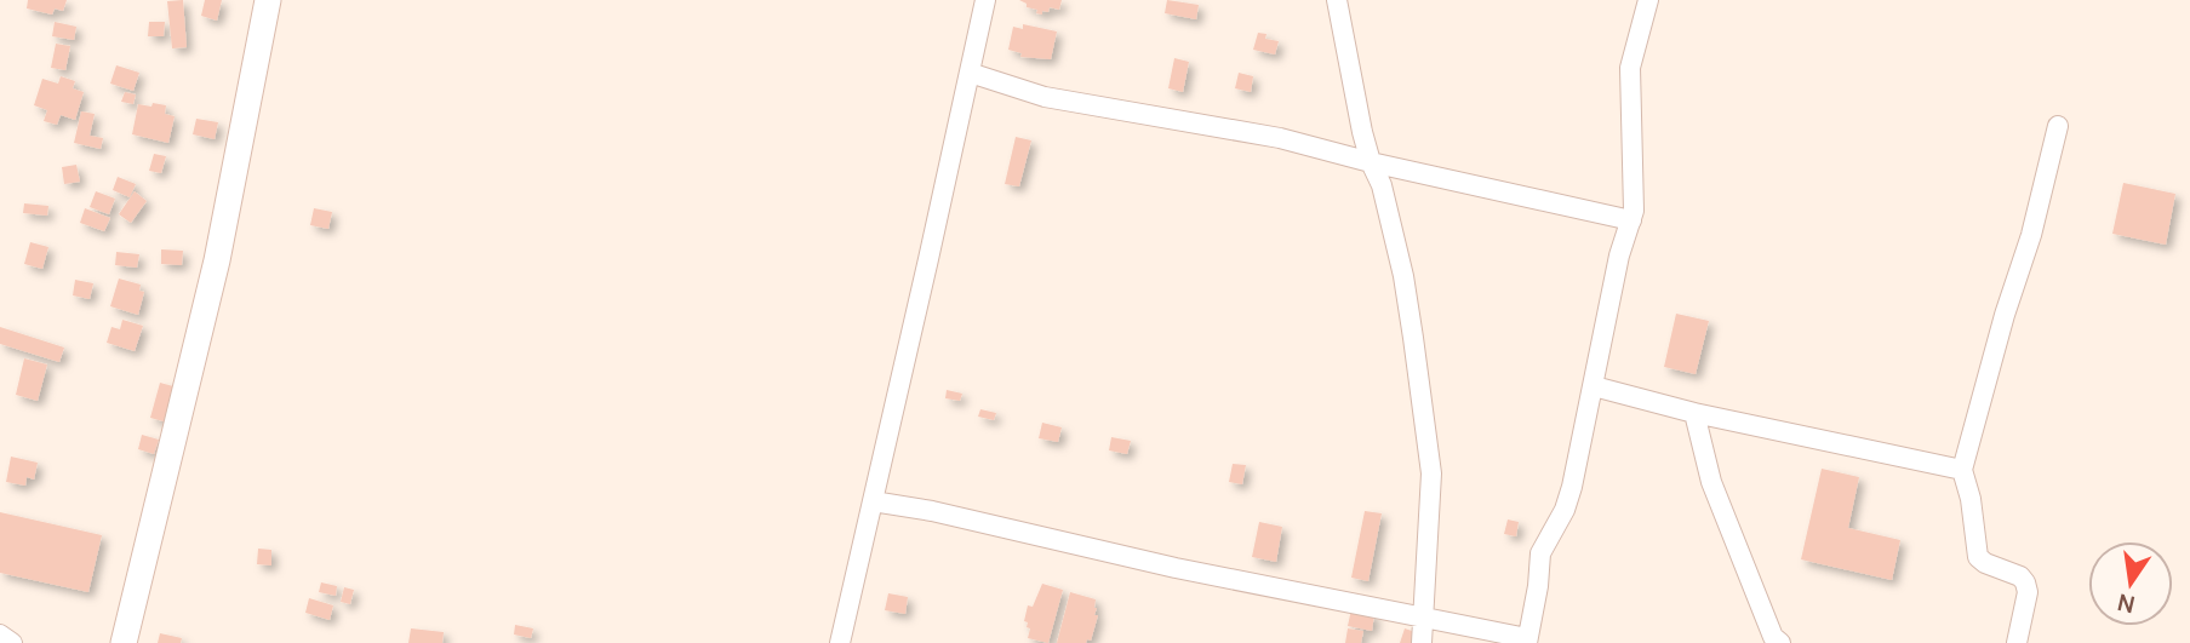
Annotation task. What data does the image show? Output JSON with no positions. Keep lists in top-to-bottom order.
{
  "north": "bottom"
}
